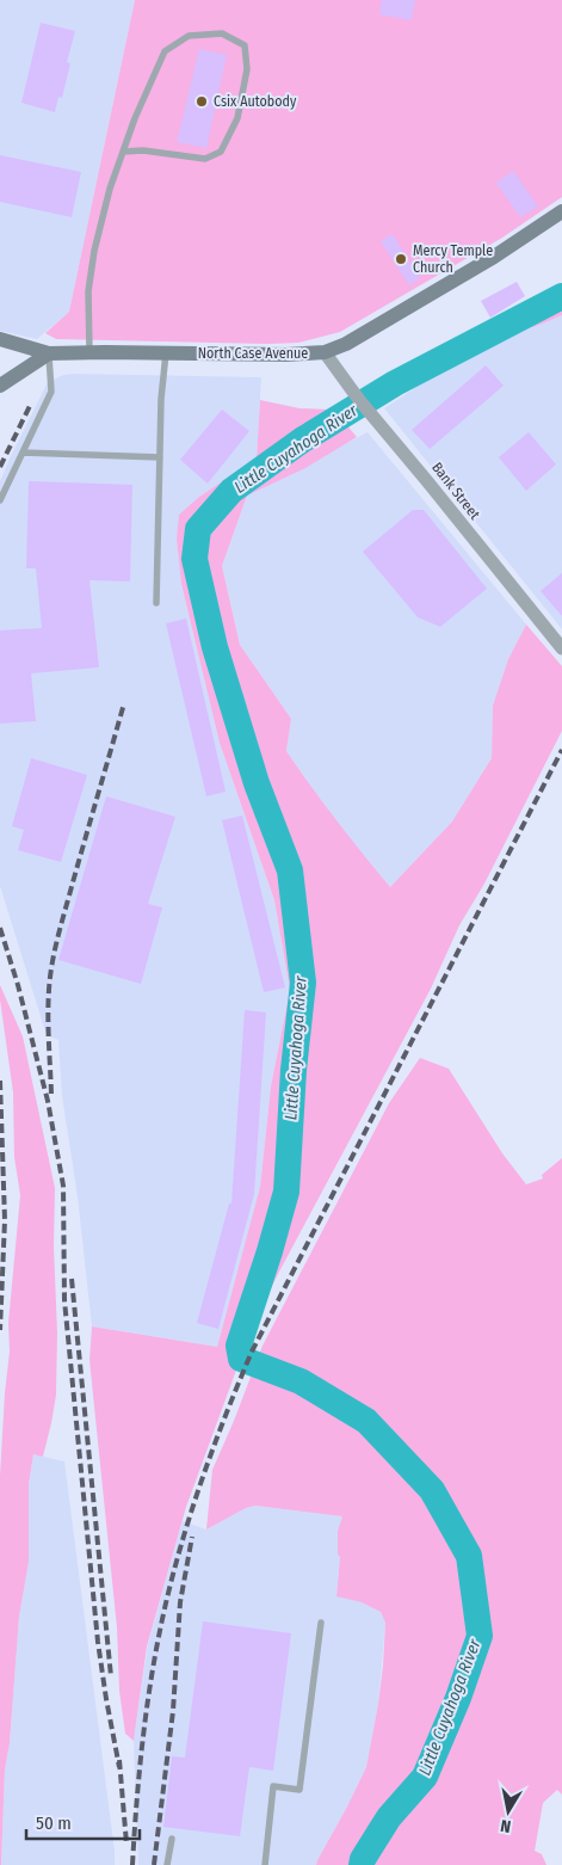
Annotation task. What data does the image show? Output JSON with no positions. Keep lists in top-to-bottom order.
{
  "streets": {
    "street": ["North Case Avenue", "Bank Street"]
  },
  "crossings": [
    ["North Case Avenue", "Bank Street"]
  ],
  "water": ["Little Cuyahoga River"],
  "places": ["Csix Autobody", "Mercy Temple Church"],
  "scale_bar": "50 m",
  "north": "bottom"
}
